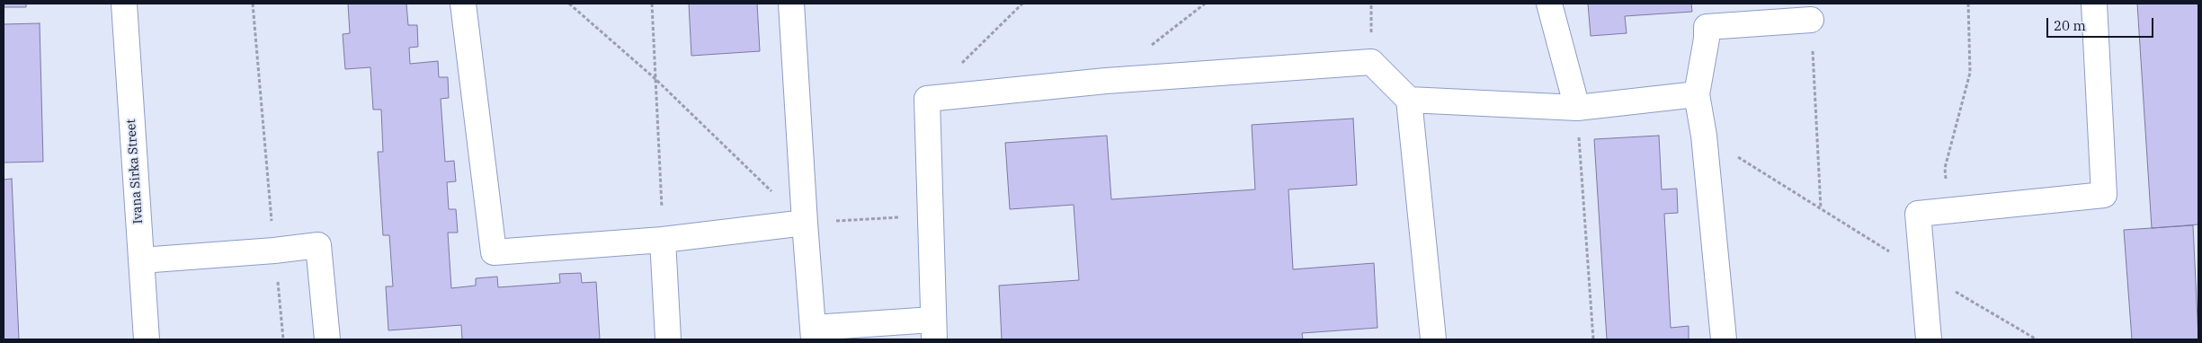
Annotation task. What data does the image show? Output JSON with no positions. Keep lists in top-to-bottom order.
{
  "streets": {
    "street": ["Ivana Sirka Street"]
  },
  "scale_bar": "20 m"
}
